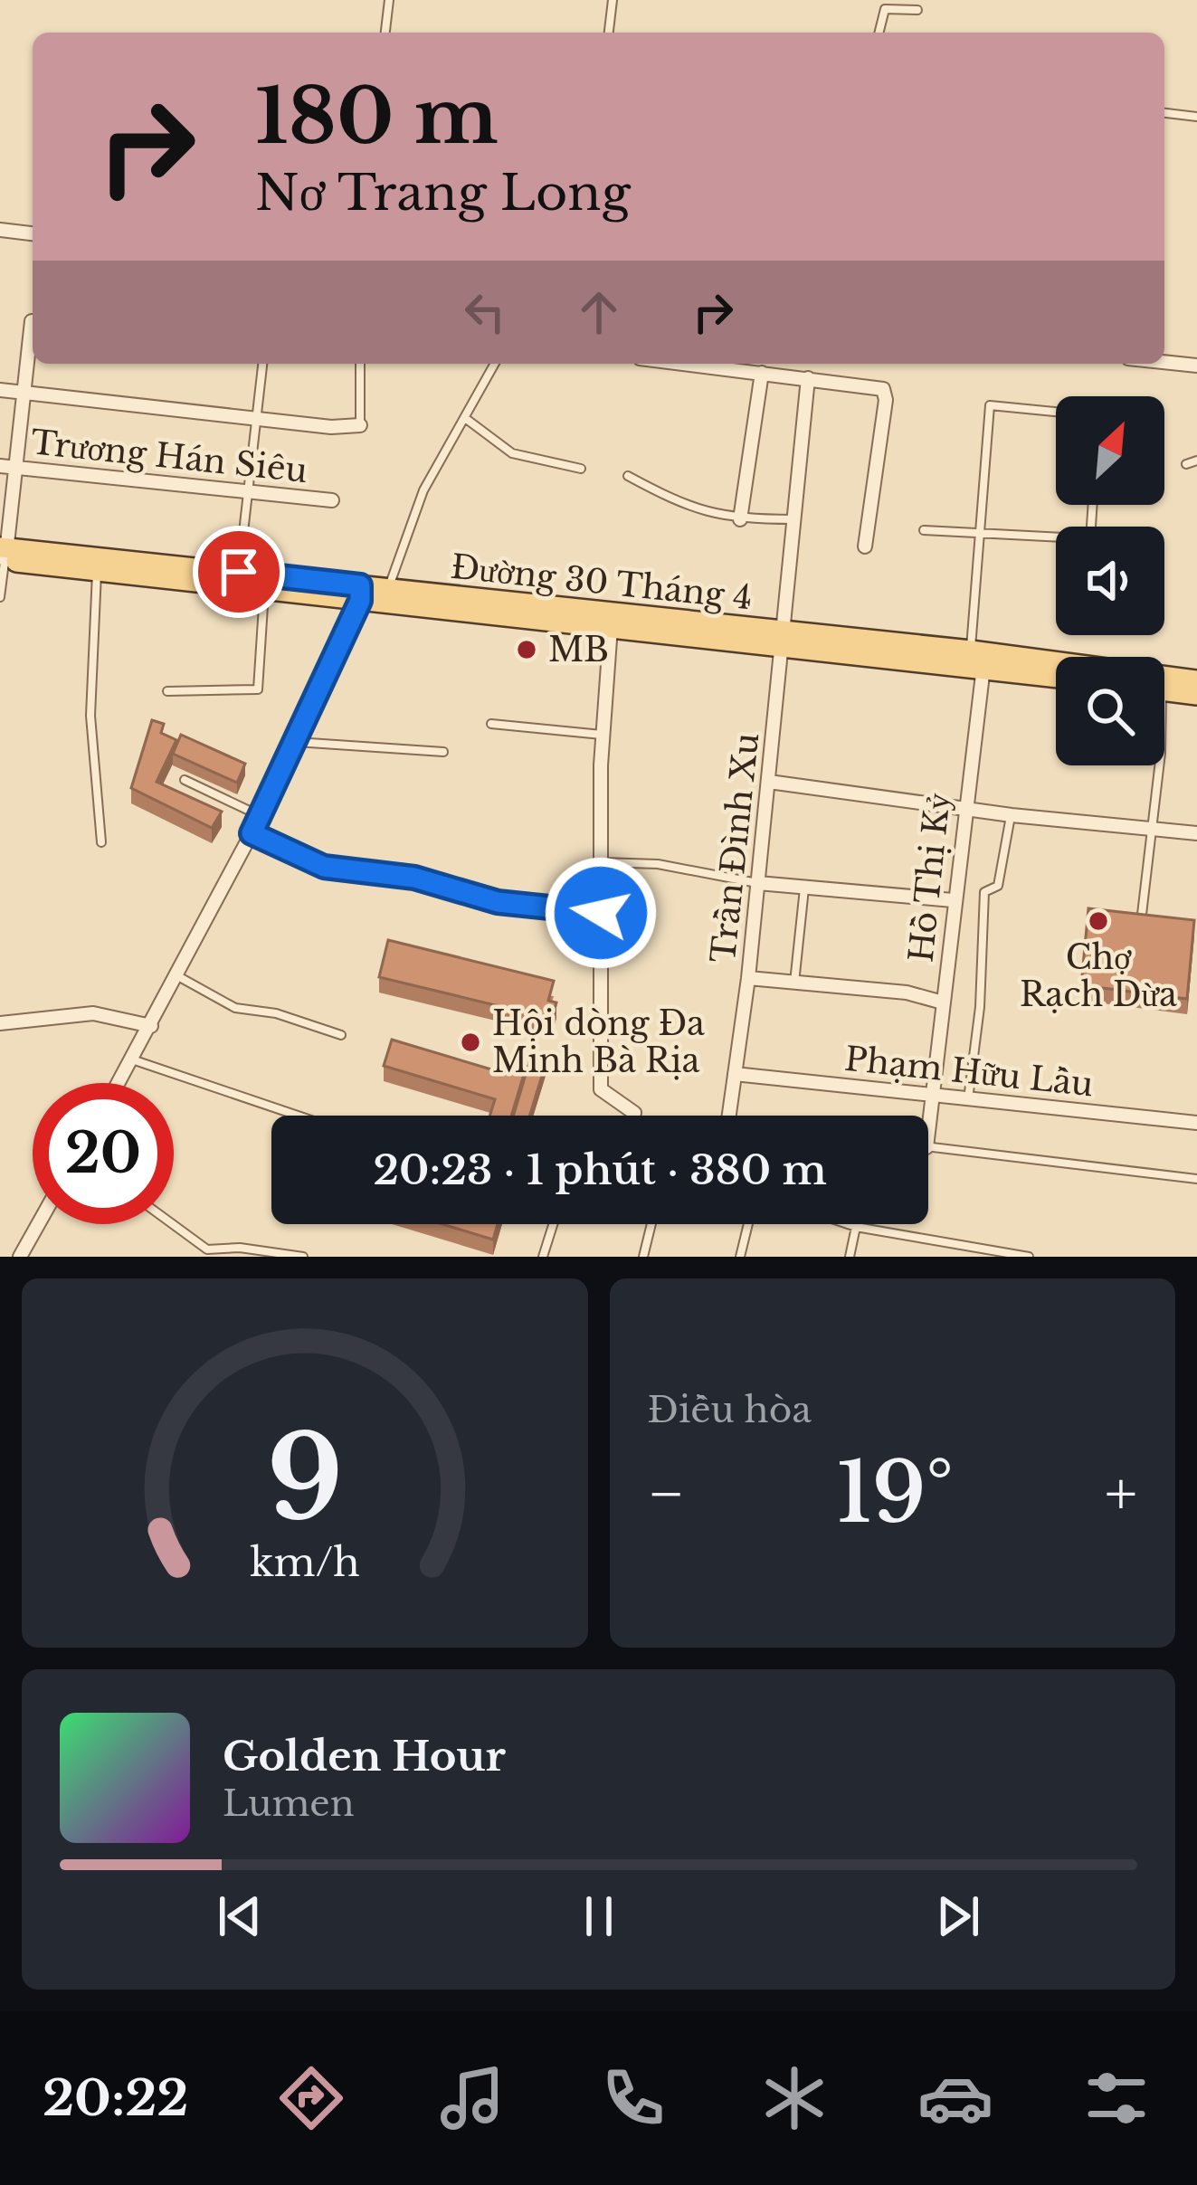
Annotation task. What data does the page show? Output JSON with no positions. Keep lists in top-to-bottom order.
{
  "streets": {
    "main road": ["Đường 30 Tháng 4"],
    "street": [
      "Trương Hán Siêu",
      "Trần Đình Xu",
      "Hồ Thị Kỷ",
      "Phạm Hữu Lầu"
    ]
  },
  "crossings": [
    ["Đường 30 Tháng 4", "Trần Đình Xu"],
    ["Đường 30 Tháng 4", "Hồ Thị Kỷ"],
    ["Trần Đình Xu", "Phạm Hữu Lầu"],
    ["Hồ Thị Kỷ", "Phạm Hữu Lầu"]
  ],
  "places": ["MB", "Chợ Rạch Dừa", "Hội dòng Đa Minh Bà Rịa"],
  "north": "top right",
  "page": {
    "turn": ["180 m", "Nơ Trang Long"],
    "limit": "20",
    "trip": "20:23 · 1 phút · 380 m",
    "tile": "Điều hòa",
    "heat": ["−", "19°", "+"],
    "song": ["Golden Hour", "Lumen"],
    "tabs": "20:22",
    "gauge": ["9", "km/h"]
  }
}
